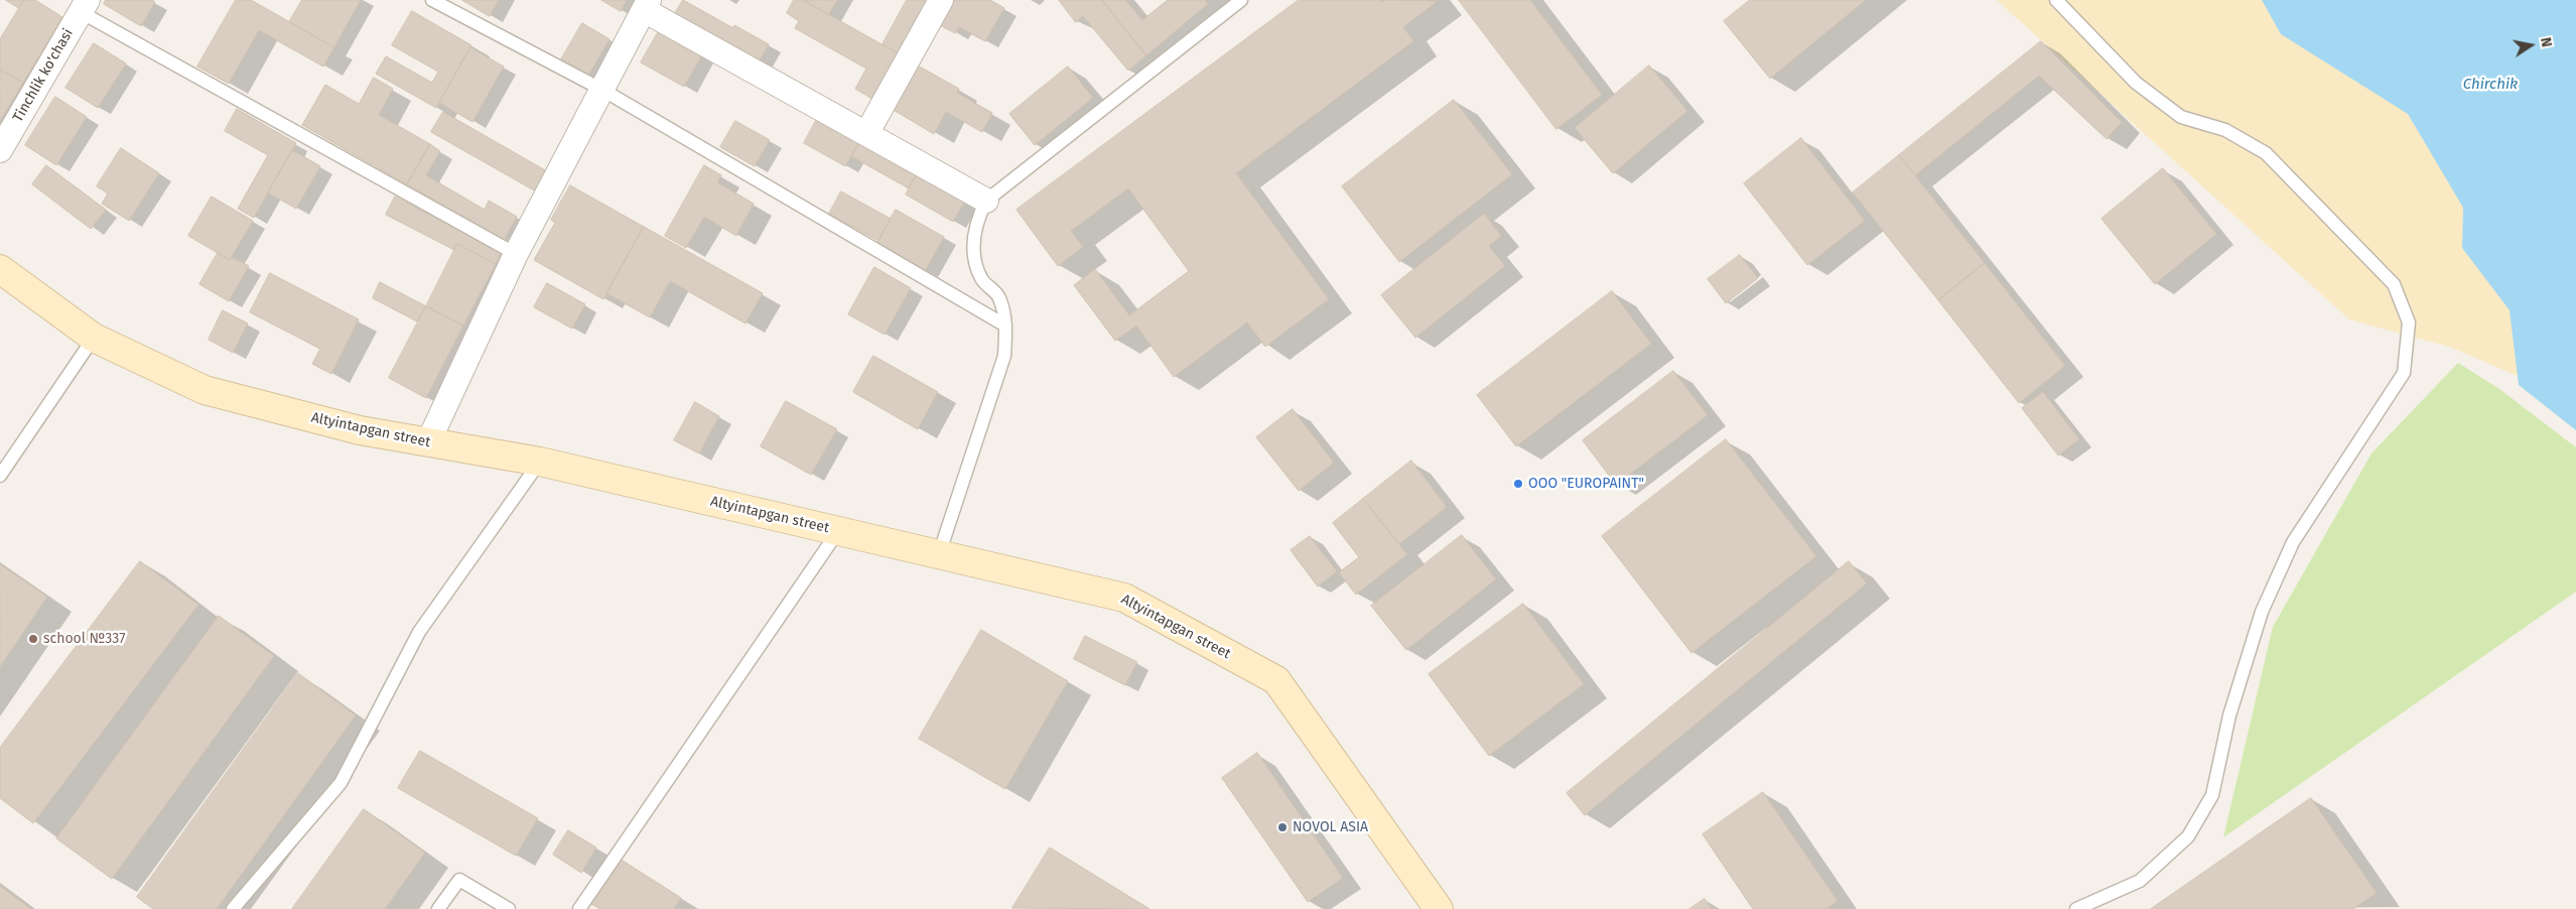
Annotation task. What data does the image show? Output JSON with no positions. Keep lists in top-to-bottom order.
{
  "streets": {
    "street": ["Tinchlik ko'chasi", "Altyintapgan street"]
  },
  "water": ["Chirchik"],
  "places": ["OOO \"EUROPAINT\"", "school №337", "NOVOL ASIA"],
  "north": "right"
}
